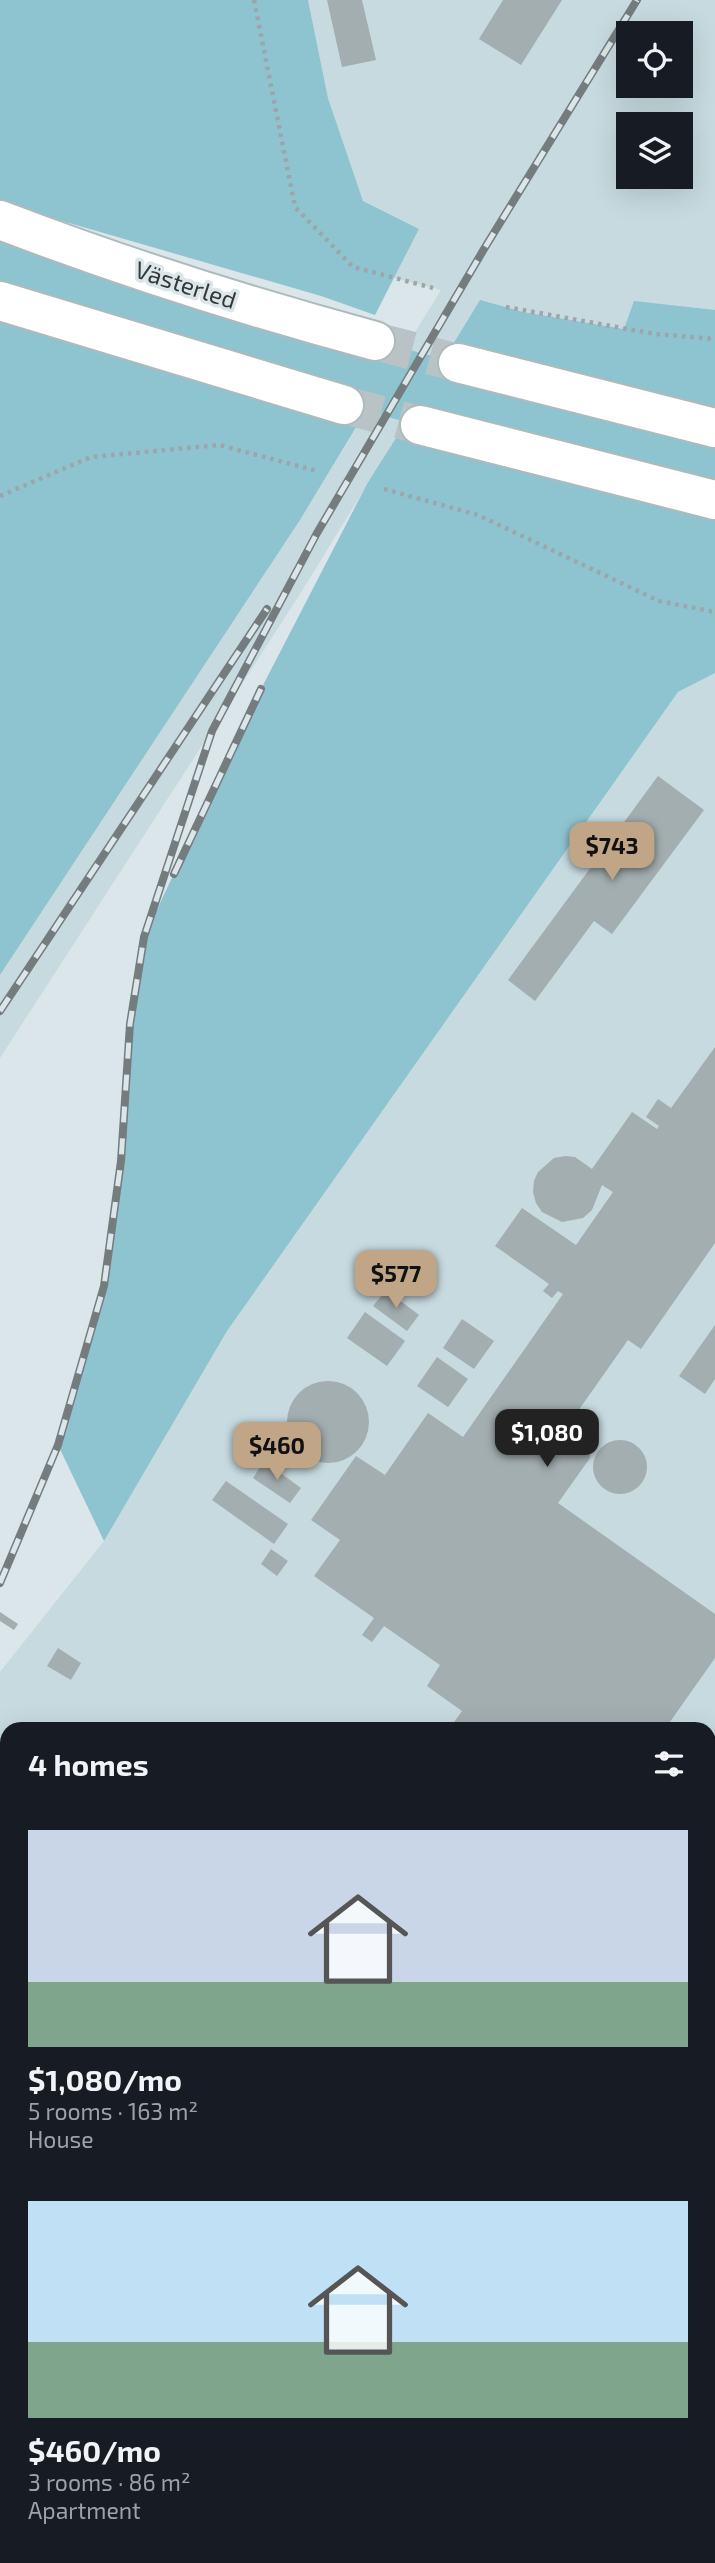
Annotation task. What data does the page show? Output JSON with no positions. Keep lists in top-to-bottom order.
{
  "streets": {
    "street": ["Västerled"]
  },
  "page": {
    "price": [
      "$743",
      "$577",
      "$1,080",
      "$460"
    ],
    "heading": "4 homes",
    "list": [
      {
        "name": "$1,080/mo",
        "note": "5 rooms · 163 m² · House"
      },
      {
        "name": "$460/mo",
        "note": "3 rooms · 86 m² · Apartment"
      }
    ]
  }
}
